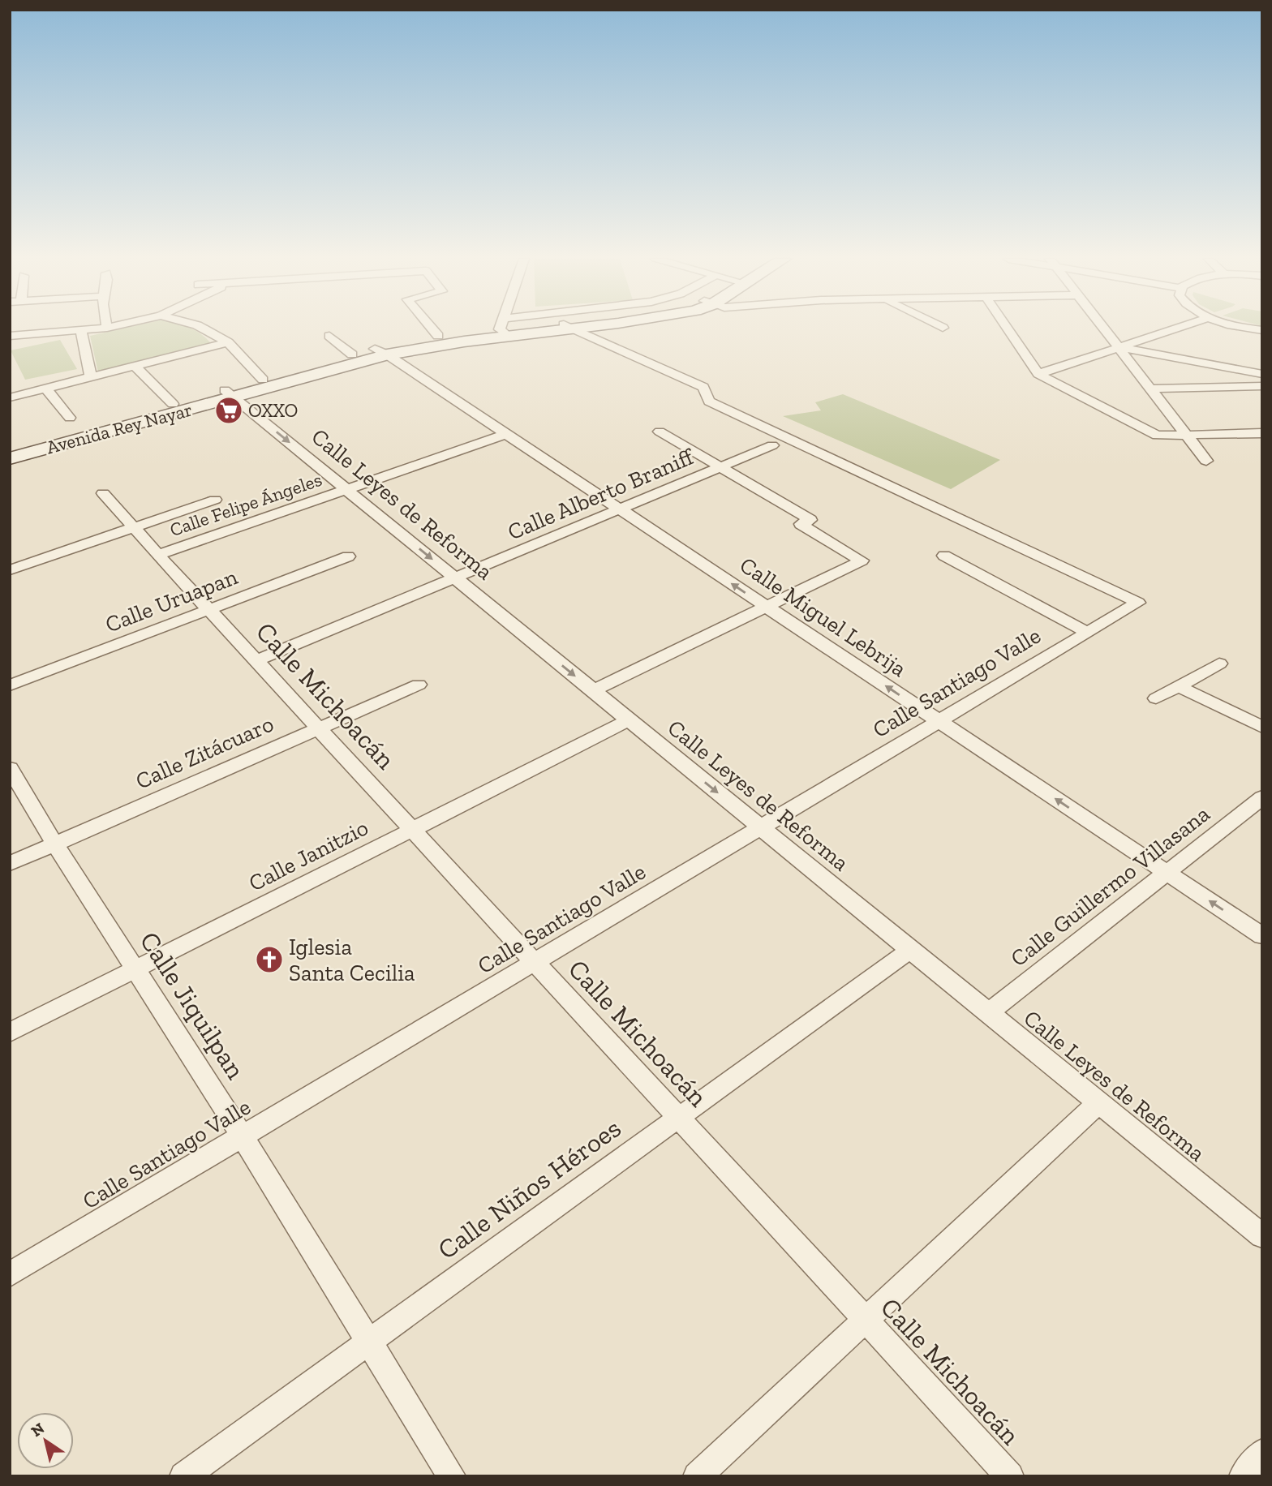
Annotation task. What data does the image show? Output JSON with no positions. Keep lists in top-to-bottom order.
{
  "streets": {
    "main road": ["Avenida Rey Nayar"],
    "street": [
      "Calle Alberto Braniff",
      "Calle Leyes de Reforma",
      "Calle Felipe Ángeles",
      "Calle Uruapan",
      "Calle Miguel Lebrija",
      "Calle Santiago Valle",
      "Calle Michoacán",
      "Calle Zitácuaro",
      "Calle Janitzio",
      "Calle Guillermo Villasana",
      "Calle Jiquilpan",
      "Calle Niños Héroes"
    ]
  },
  "crossings": [
    ["Avenida Rey Nayar", "Calle Leyes de Reforma"],
    ["Avenida Rey Nayar", "Calle Miguel Lebrija"],
    ["Calle Alberto Braniff", "Calle Leyes de Reforma"],
    ["Calle Alberto Braniff", "Calle Miguel Lebrija"],
    ["Calle Alberto Braniff", "Calle Michoacán"],
    ["Calle Leyes de Reforma", "Calle Felipe Ángeles"],
    ["Calle Leyes de Reforma", "Calle Santiago Valle"],
    ["Calle Leyes de Reforma", "Calle Janitzio"],
    ["Calle Leyes de Reforma", "Calle Guillermo Villasana"],
    ["Calle Leyes de Reforma", "Calle Niños Héroes"],
    ["Calle Felipe Ángeles", "Calle Miguel Lebrija"],
    ["Calle Felipe Ángeles", "Calle Michoacán"],
    ["Calle Uruapan", "Calle Michoacán"],
    ["Calle Miguel Lebrija", "Calle Santiago Valle"],
    ["Calle Miguel Lebrija", "Calle Guillermo Villasana"],
    ["Calle Santiago Valle", "Calle Michoacán"],
    ["Calle Santiago Valle", "Calle Jiquilpan"],
    ["Calle Michoacán", "Calle Zitácuaro"],
    ["Calle Michoacán", "Calle Janitzio"],
    ["Calle Michoacán", "Calle Niños Héroes"],
    ["Calle Zitácuaro", "Calle Jiquilpan"],
    ["Calle Janitzio", "Calle Jiquilpan"],
    ["Calle Jiquilpan", "Calle Niños Héroes"]
  ],
  "one_way": ["Calle Leyes de Reforma", "Calle Miguel Lebrija"],
  "places": {
    "supermarket": ["OXXO"],
    "church": ["Iglesia Santa Cecilia"]
  },
  "north": "top left"
}
